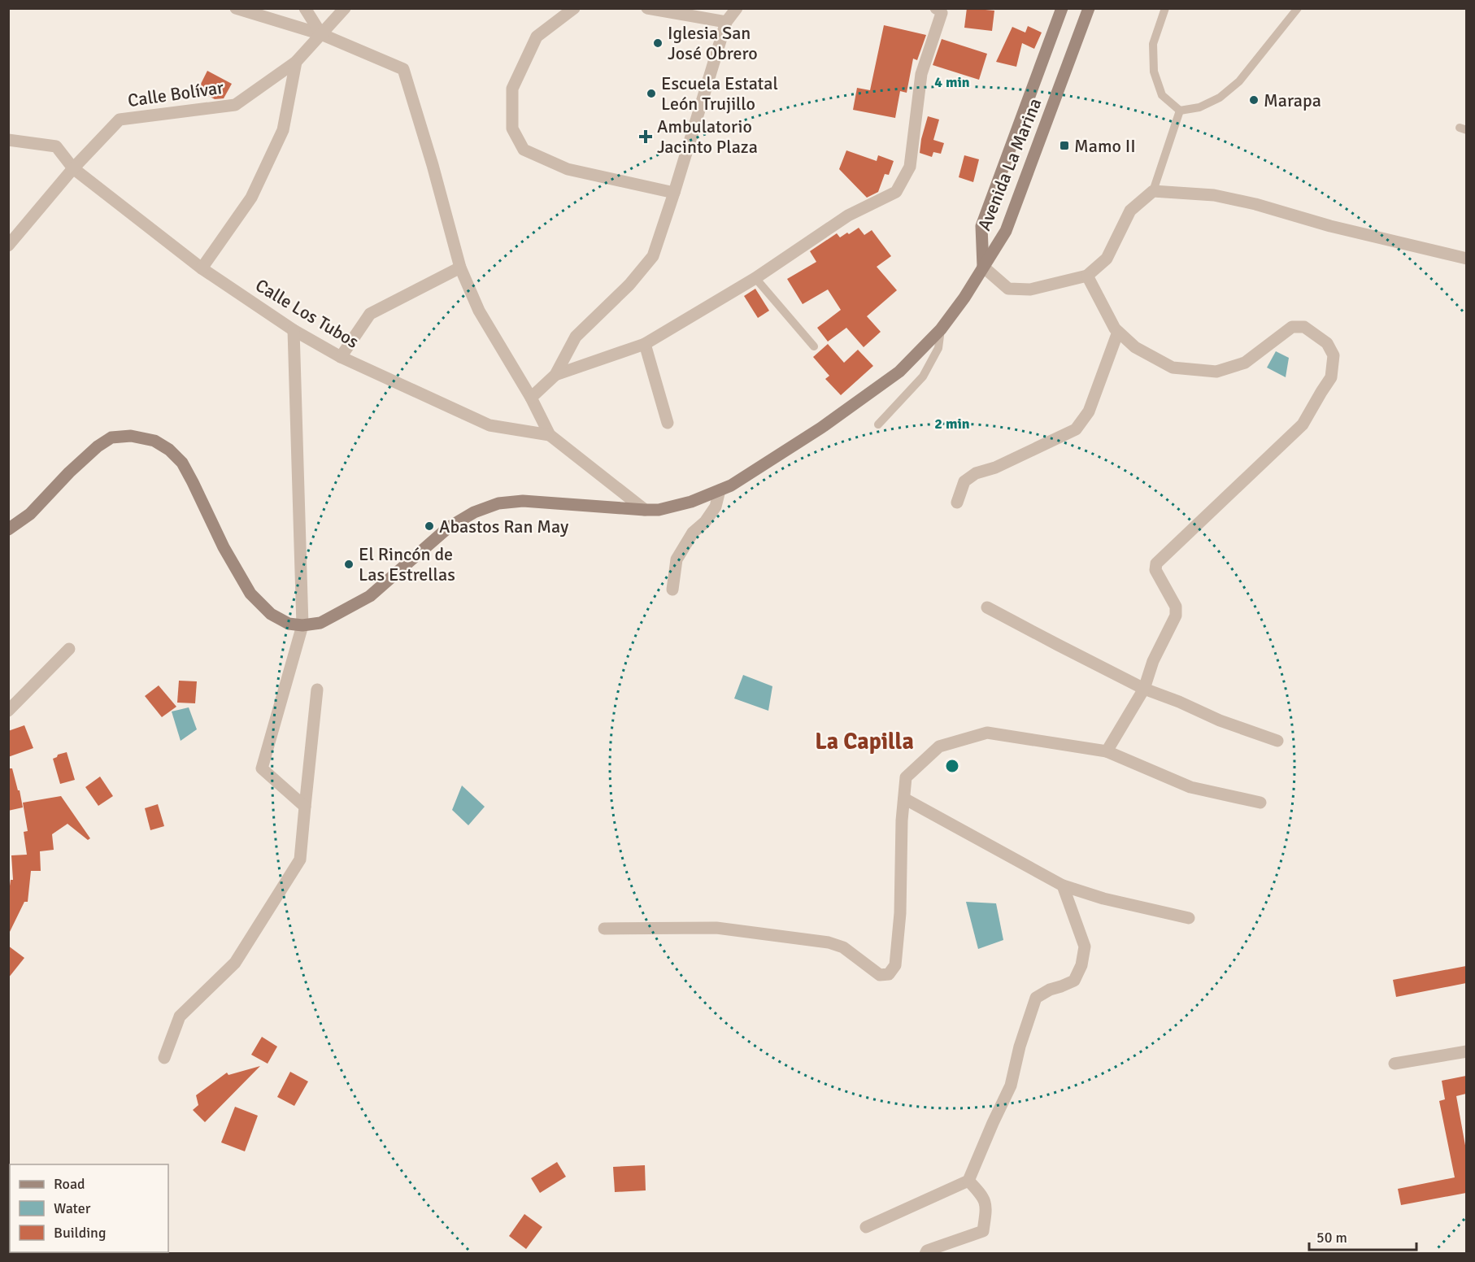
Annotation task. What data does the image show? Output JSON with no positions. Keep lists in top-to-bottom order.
{
  "streets": {
    "main road": ["Avenida La Marina"],
    "street": ["Calle Bolívar", "Calle Los Tubos"]
  },
  "crossings": [
    ["Calle Bolívar", "Calle Los Tubos"]
  ],
  "districts": ["La Capilla"],
  "places": {
    "other": [
      "Iglesia San José Obrero",
      "Escuela Estatal León Trujillo",
      "Marapa",
      "Abastos Ran May",
      "El Rincón de Las Estrellas"
    ],
    "health": ["Ambulatorio Jacinto Plaza"],
    "transit": ["Mamo II"]
  },
  "legend": ["Road", "Water", "Building"],
  "scale_bar": "50 m",
  "rings": ["4 min", "2 min"]
}
